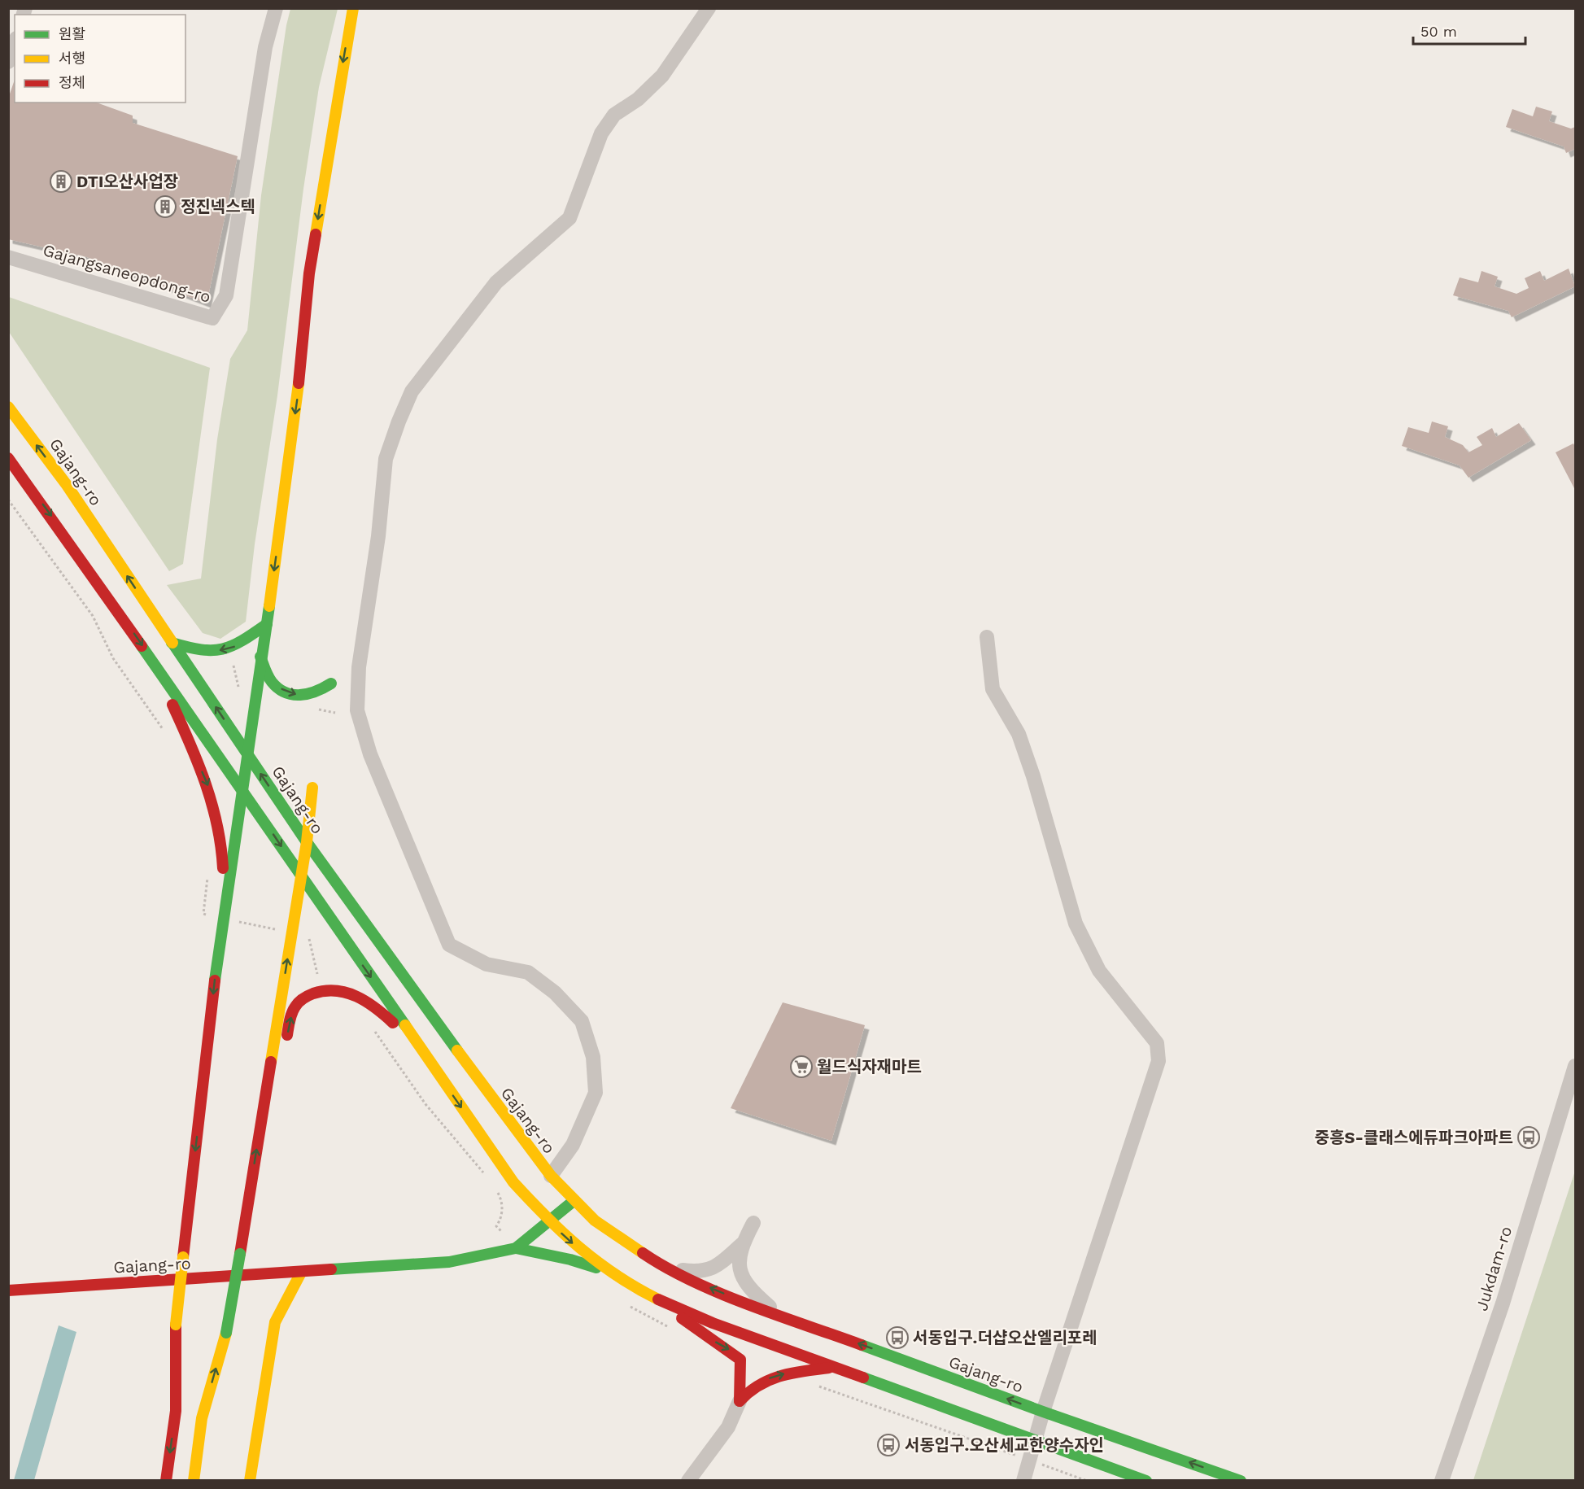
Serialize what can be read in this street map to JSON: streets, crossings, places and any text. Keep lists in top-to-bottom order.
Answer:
{
  "streets": {
    "main road": ["Gajang-ro"],
    "street": ["Gajangsaneopdong-ro", "Jukdam-ro"]
  },
  "places": {
    "building": ["DTI오산사업장", "정진넥스텍"],
    "supermarket": ["월드식자재마트"],
    "bus stop": ["중흥S-클래스에듀파크아파트", "서동입구.더샵오산엘리포레", "서동입구.오산세교한양수자인"]
  },
  "legend": ["원활", "서행", "정체"],
  "scale_bar": "50 m"
}
